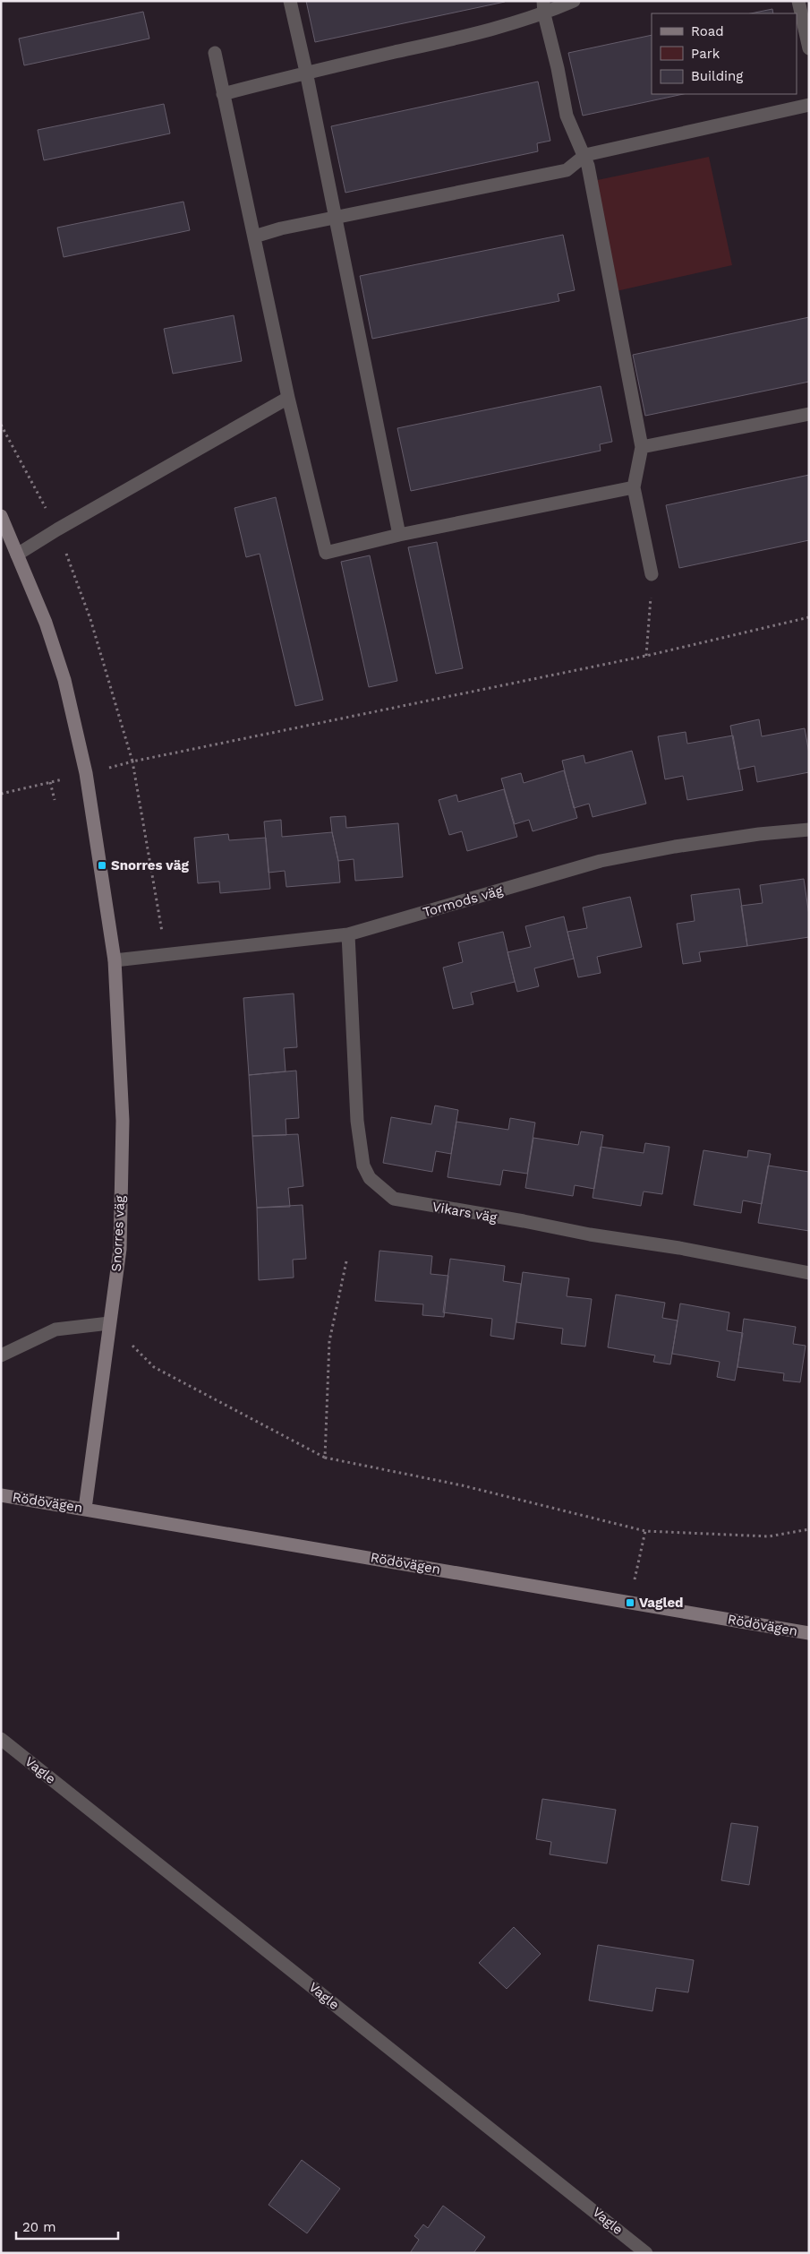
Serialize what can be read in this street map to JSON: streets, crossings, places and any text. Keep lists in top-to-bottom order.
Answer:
{
  "streets": {
    "street": [
      "Tormods väg",
      "Vikars väg",
      "Snorres väg",
      "Rödövägen",
      "Vagle"
    ]
  },
  "crossings": [
    ["Tormods väg", "Vikars väg"],
    ["Tormods väg", "Snorres väg"],
    ["Snorres väg", "Rödövägen"]
  ],
  "places": {
    "transit": ["Snorres väg", "Vagled"]
  },
  "legend": ["Road", "Park", "Building"],
  "scale_bar": "20 m"
}
